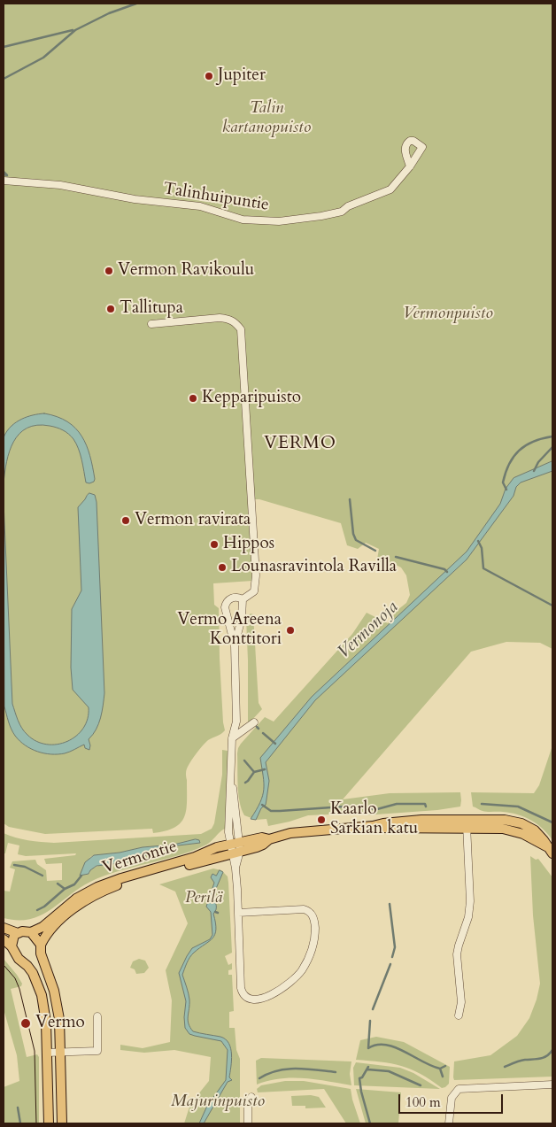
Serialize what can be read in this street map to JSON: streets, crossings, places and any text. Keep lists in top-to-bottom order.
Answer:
{
  "streets": {
    "main road": ["Vermontie"],
    "street": ["Talinhuipuntie"]
  },
  "districts": ["VERMO"],
  "water": ["Vermonoja"],
  "parks": [
    "Talin kartanopuisto",
    "Vermonpuisto",
    "Perilä",
    "Majurinpuisto"
  ],
  "places": [
    "Jupiter",
    "Vermon Ravikoulu",
    "Tallitupa",
    "Kepparipuisto",
    "Vermon ravirata",
    "Hippos",
    "Lounasravintola Ravilla",
    "Vermo Areena Konttitori",
    "Kaarlo Sarkian katu",
    "Vermo"
  ],
  "scale_bar": "100 m"
}
